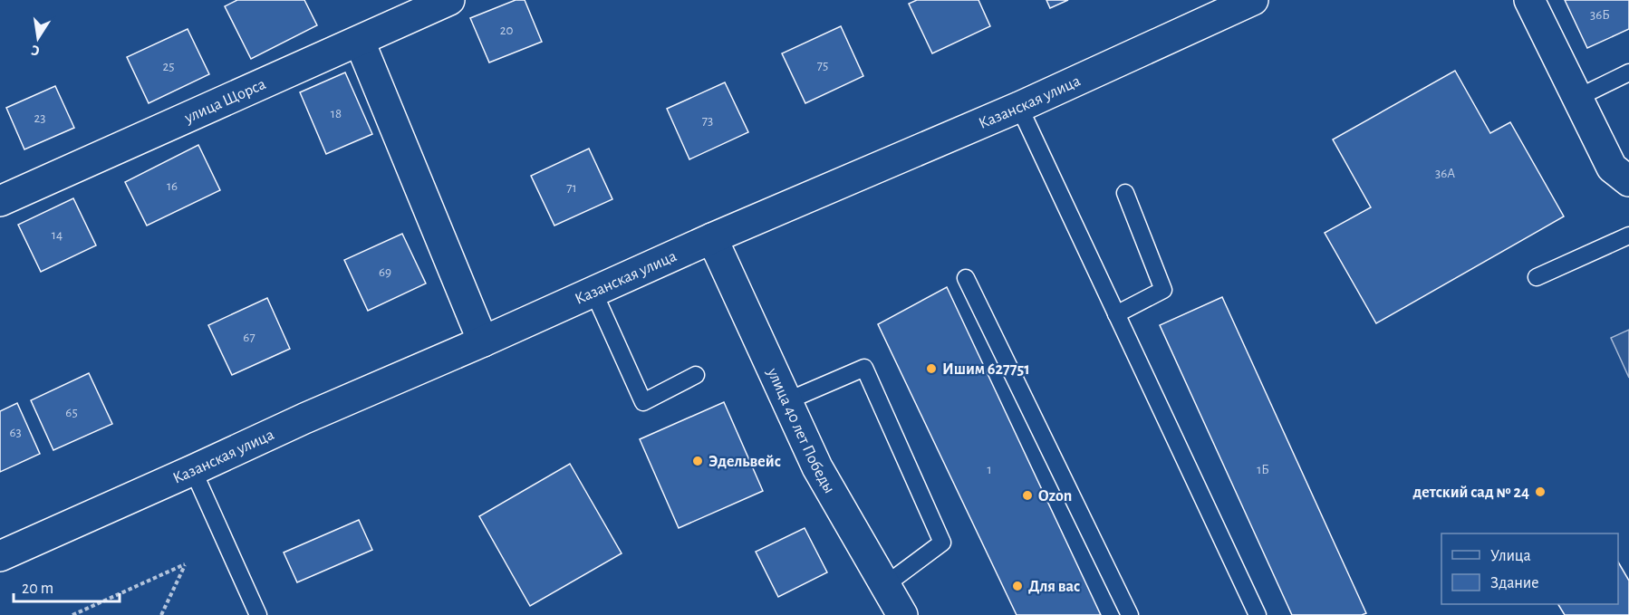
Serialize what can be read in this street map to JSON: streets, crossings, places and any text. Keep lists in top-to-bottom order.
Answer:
{
  "streets": {
    "street": ["улица Щорса", "Казанская улица", "улица 40 лет Победы"]
  },
  "crossings": [
    ["Казанская улица", "улица 40 лет Победы"]
  ],
  "places": [
    "Ишим 627751",
    "Эдельвейс",
    "детский сад № 24",
    "Ozon",
    "Для вас"
  ],
  "house_numbers": [
    "36Б",
    "20",
    "75",
    "25",
    "18",
    "23",
    "73",
    "36А",
    "16",
    "71",
    "14",
    "69",
    "67",
    "65",
    "63",
    "1",
    "1Б"
  ],
  "legend": ["Улица", "Здание"],
  "scale_bar": "20 m",
  "north": "bottom"
}
